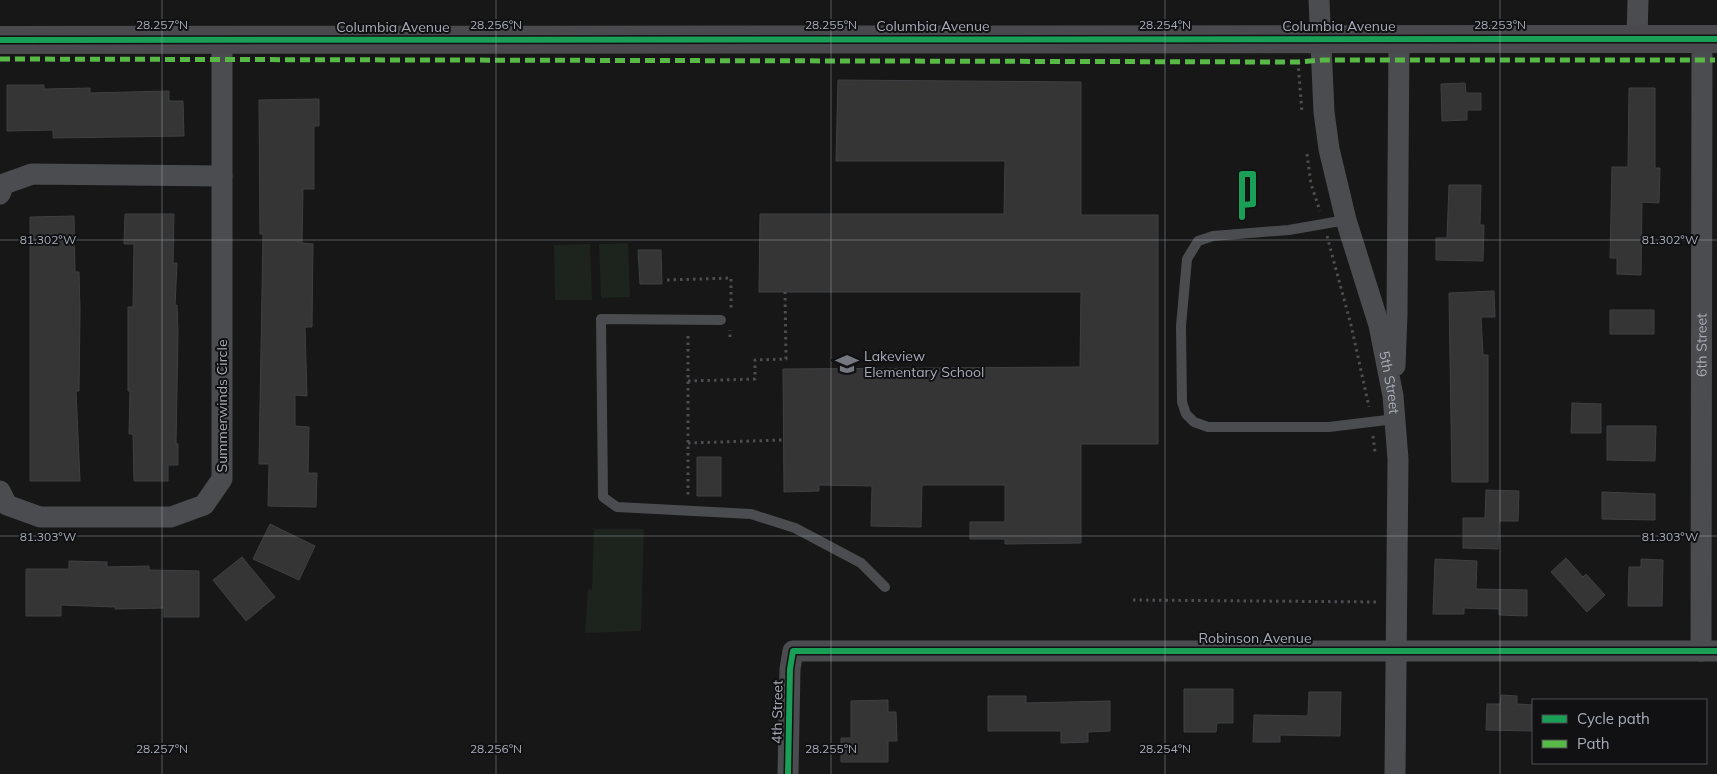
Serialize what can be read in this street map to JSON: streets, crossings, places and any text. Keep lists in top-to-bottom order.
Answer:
{
  "streets": {
    "street": [
      "Columbia Avenue",
      "6th Street",
      "5th Street",
      "Summerwinds Circle",
      "Robinson Avenue",
      "4th Street"
    ]
  },
  "crossings": [
    ["Columbia Avenue", "6th Street"],
    ["Columbia Avenue", "5th Street"],
    ["Columbia Avenue", "Summerwinds Circle"],
    ["6th Street", "Robinson Avenue"],
    ["5th Street", "Robinson Avenue"],
    ["Robinson Avenue", "4th Street"]
  ],
  "places": {
    "school or university": ["Lakeview Elementary School"]
  },
  "legend": ["Cycle path", "Path"],
  "coordinates": [
    "28.257°N",
    "28.256°N",
    "28.255°N",
    "28.254°N",
    "28.253°N",
    "81.302°W",
    "81.303°W"
  ]
}
